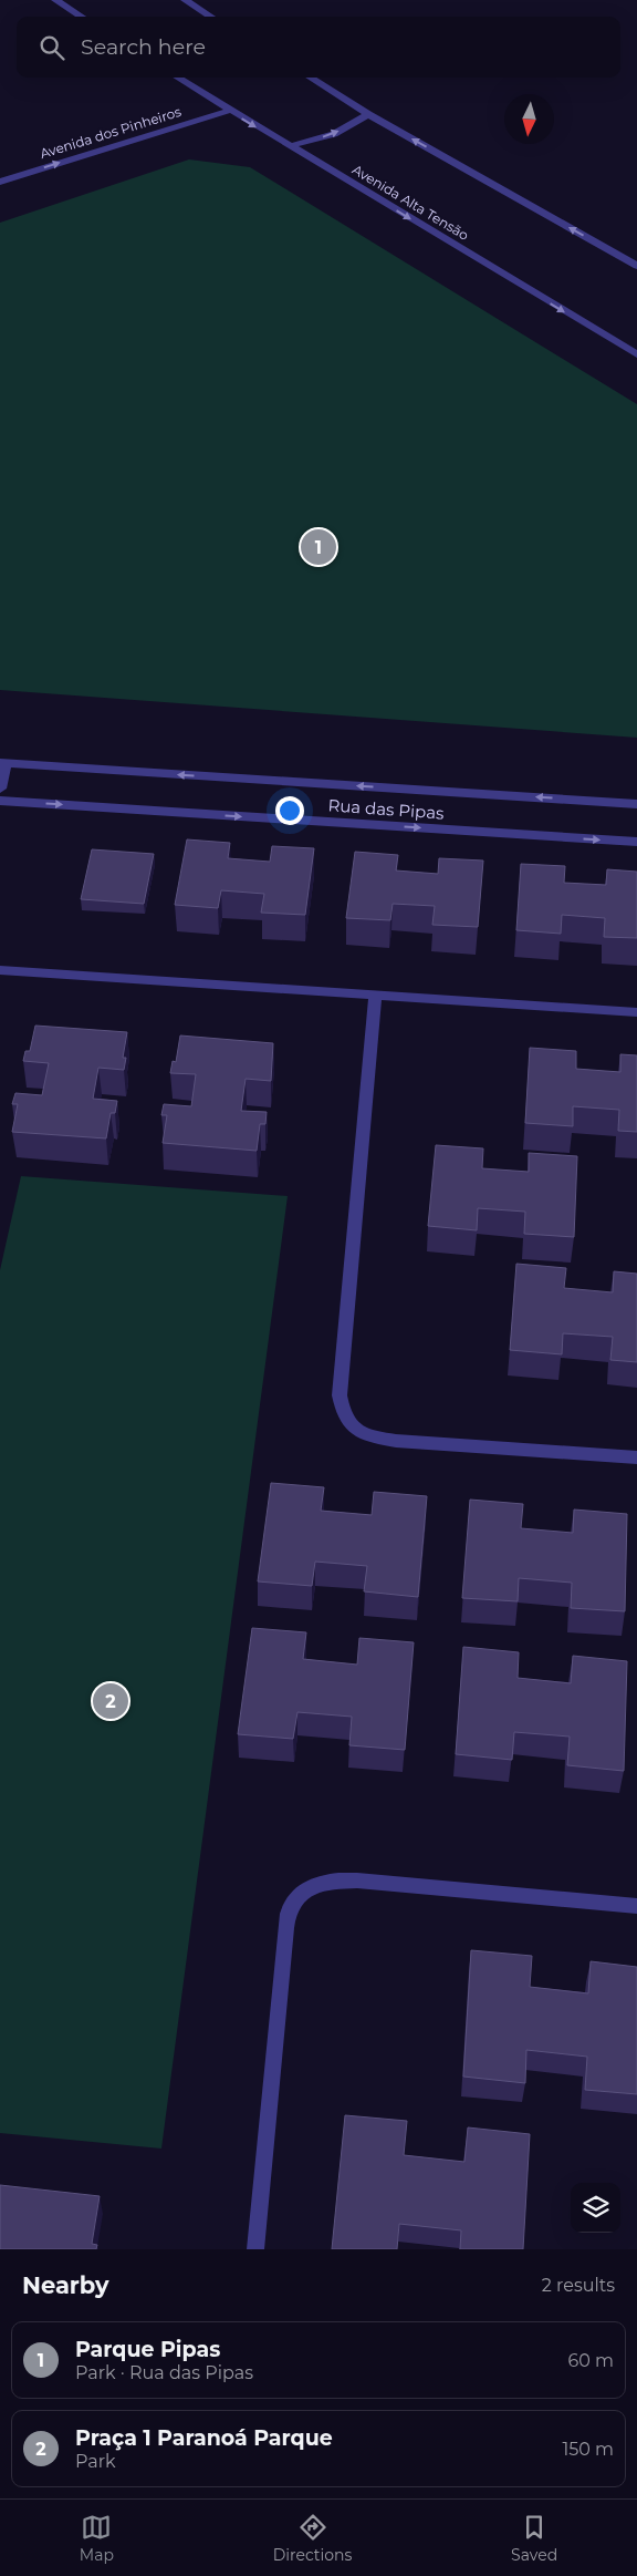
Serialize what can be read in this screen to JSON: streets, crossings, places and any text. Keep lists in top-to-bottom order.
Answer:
{
  "streets": {
    "street": ["Avenida dos Pinheiros", "Avenida Alta Tensão", "Rua das Pipas"]
  },
  "crossings": [
    ["Avenida dos Pinheiros", "Avenida Alta Tensão"]
  ],
  "one_way": ["Avenida dos Pinheiros"],
  "north": "bottom",
  "page": {
    "search": "Search here",
    "pins": ["1", "2"],
    "heading": ["Nearby", "2 results"],
    "list": [
      {
        "mark": "1",
        "name": "Parque Pipas",
        "note": "Park · Rua das Pipas",
        "value": "60 m"
      },
      {
        "mark": "2",
        "name": "Praça 1 Paranoá Parque",
        "note": "Park",
        "value": "150 m"
      }
    ],
    "nav": ["Map", "Directions", "Saved"]
  }
}
